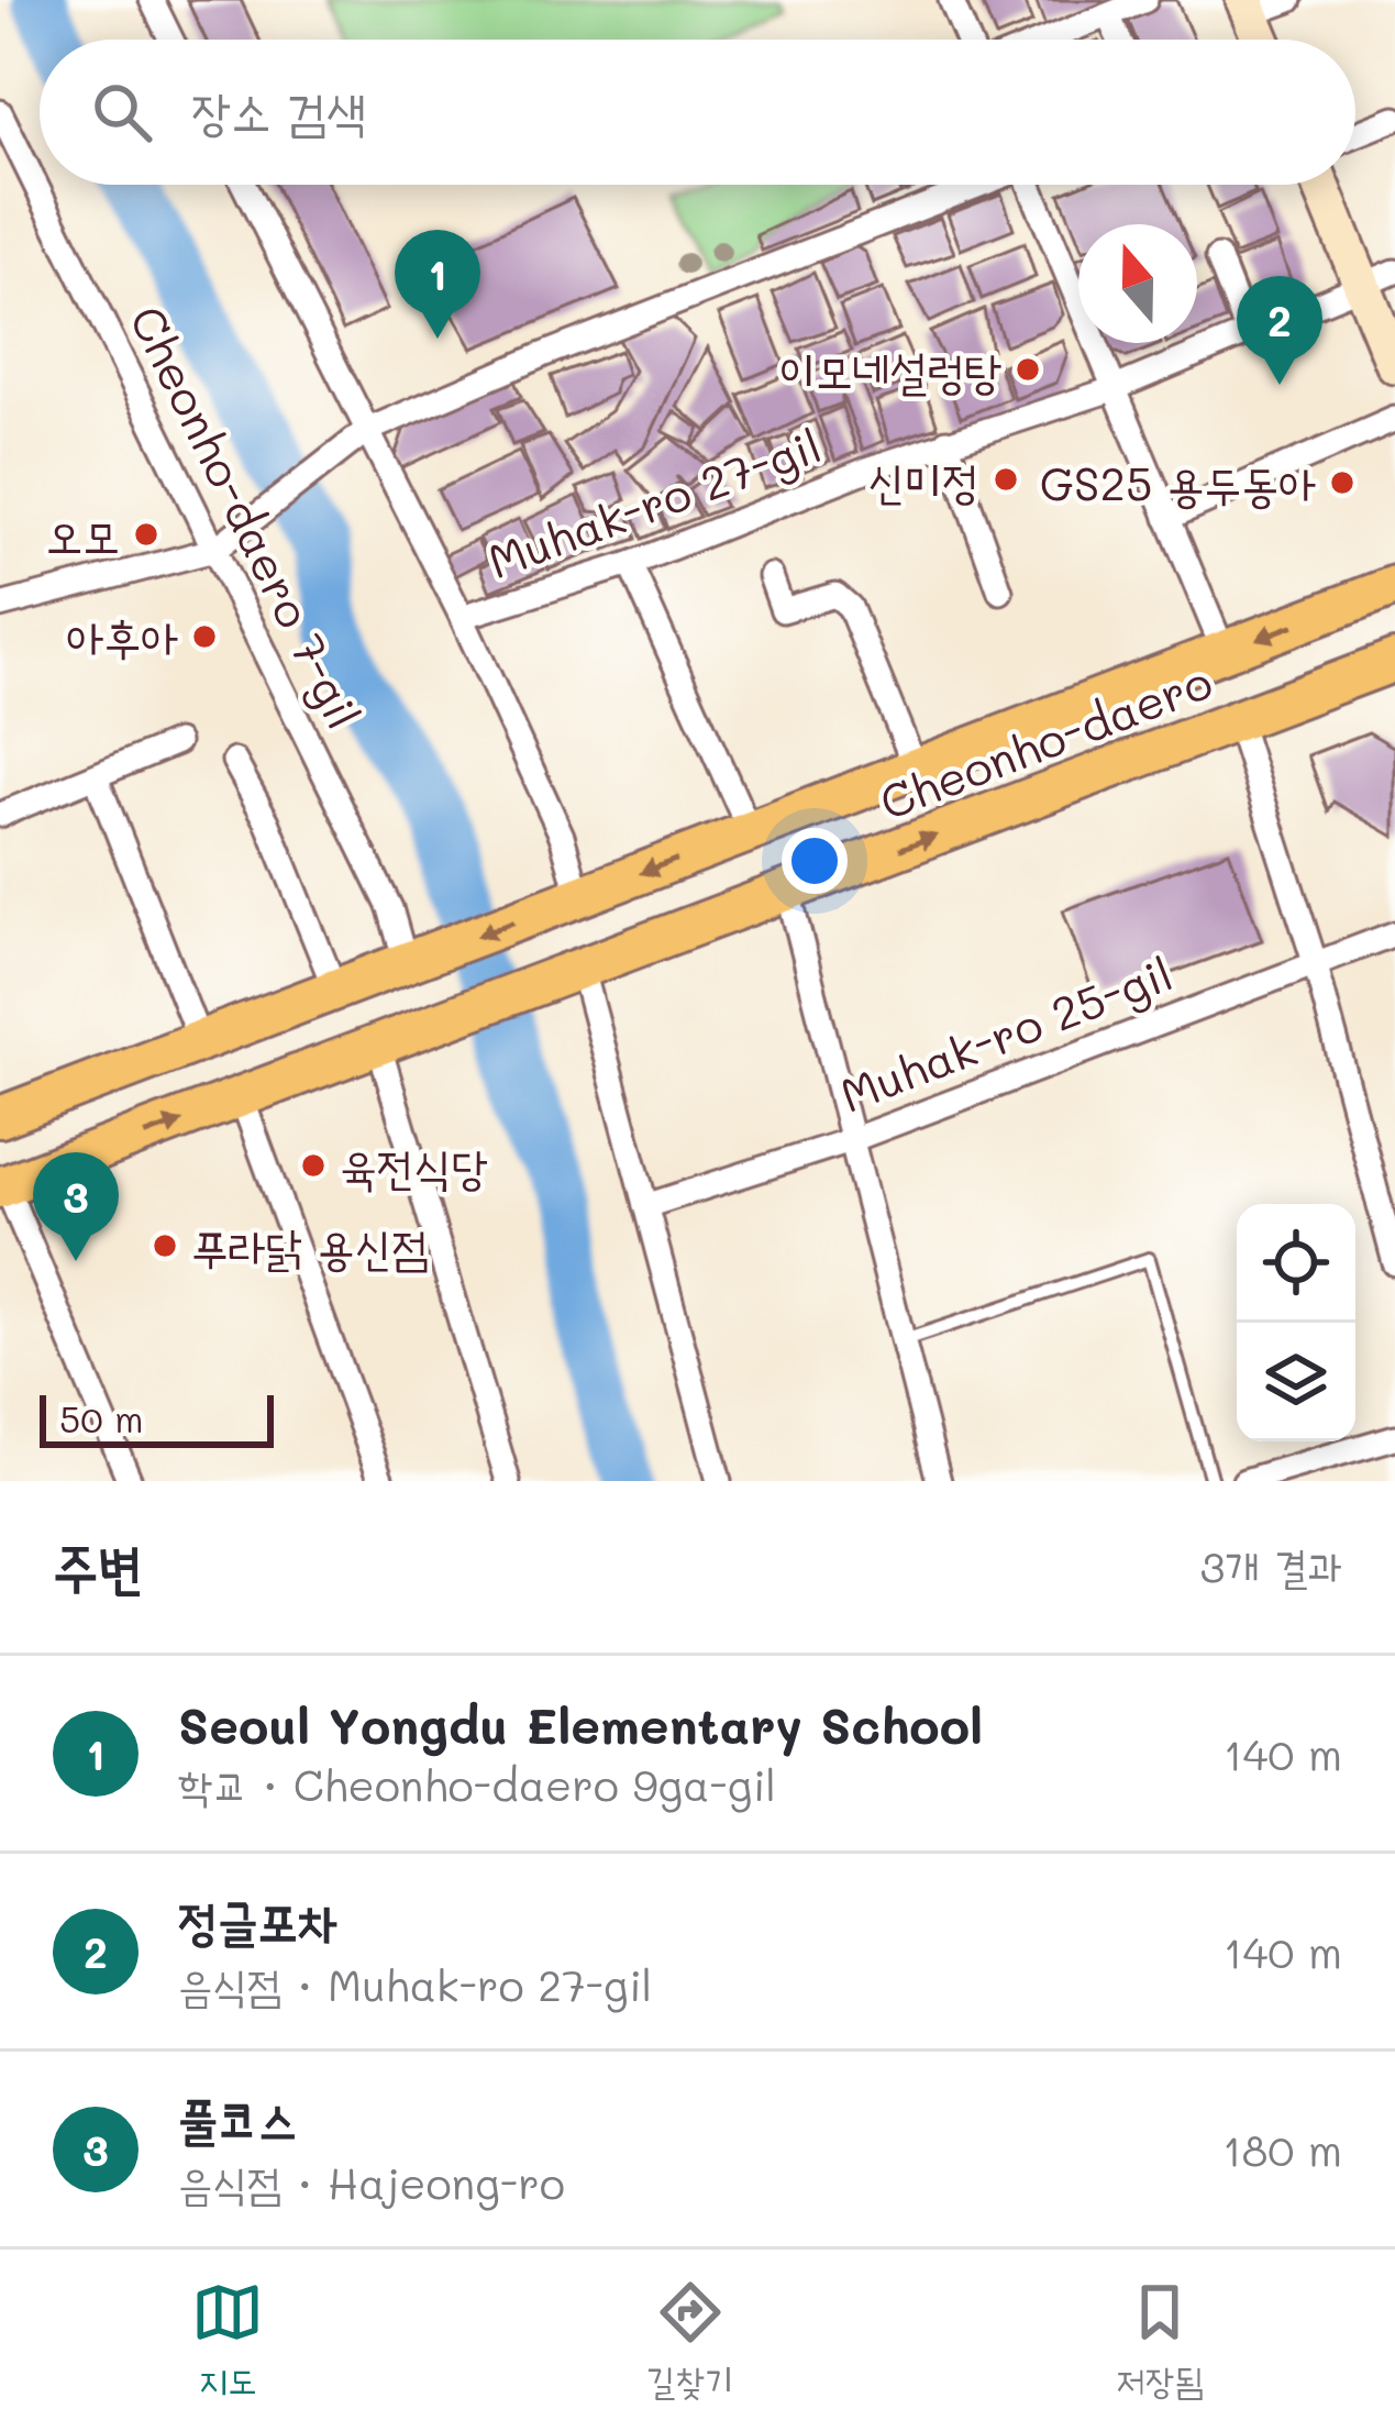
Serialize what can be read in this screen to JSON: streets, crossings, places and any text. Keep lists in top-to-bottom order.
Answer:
{
  "streets": {
    "main road": ["Cheonho-daero"],
    "street": ["Muhak-ro 27-gil", "Cheonho-daero 7-gil", "Muhak-ro 25-gil"]
  },
  "crossings": [
    ["Cheonho-daero 7-gil", "Cheonho-daero"]
  ],
  "places": [
    "이모네설렁탕",
    "신미정",
    "GS25 용두동아",
    "오모",
    "아후아",
    "육전식당",
    "푸라닭 용신점"
  ],
  "scale_bar": "50 m",
  "north": "top",
  "page": {
    "search": "장소 검색",
    "pins": ["1", "2", "3"],
    "scale": "50 m",
    "heading": ["주변", "3개 결과"],
    "list": [
      {
        "mark": "1",
        "name": "Seoul Yongdu Elementary School",
        "note": "학교 · Cheonho-daero 9ga-gil",
        "value": "140 m"
      },
      {
        "mark": "2",
        "name": "정글포차",
        "note": "음식점 · Muhak-ro 27-gil",
        "value": "140 m"
      },
      {
        "mark": "3",
        "name": "풀코스",
        "note": "음식점 · Hajeong-ro",
        "value": "180 m"
      }
    ],
    "nav": ["지도", "길찾기", "저장됨"]
  }
}
